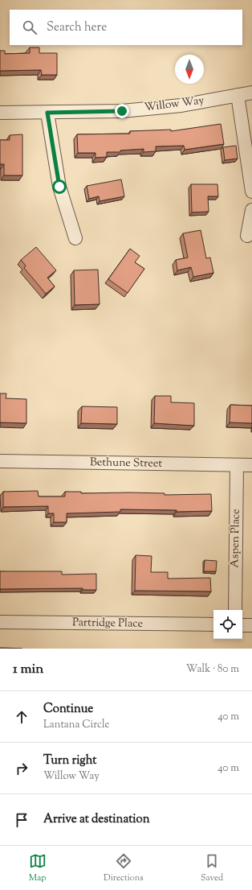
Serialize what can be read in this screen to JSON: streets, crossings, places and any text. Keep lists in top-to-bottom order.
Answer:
{
  "streets": {
    "street": [
      "Willow Way",
      "Bethune Street",
      "Aspen Place",
      "Partridge Place"
    ]
  },
  "crossings": [
    ["Bethune Street", "Aspen Place"]
  ],
  "north": "bottom",
  "page": {
    "search": "Search here",
    "heading": ["1 min", "Walk · 80 m"],
    "list": [
      ["Continue", "Lantana Circle", "40 m"],
      ["Turn right", "Willow Way", "40 m"],
      "Arrive at destination"
    ],
    "nav": ["Map", "Directions", "Saved"]
  }
}
